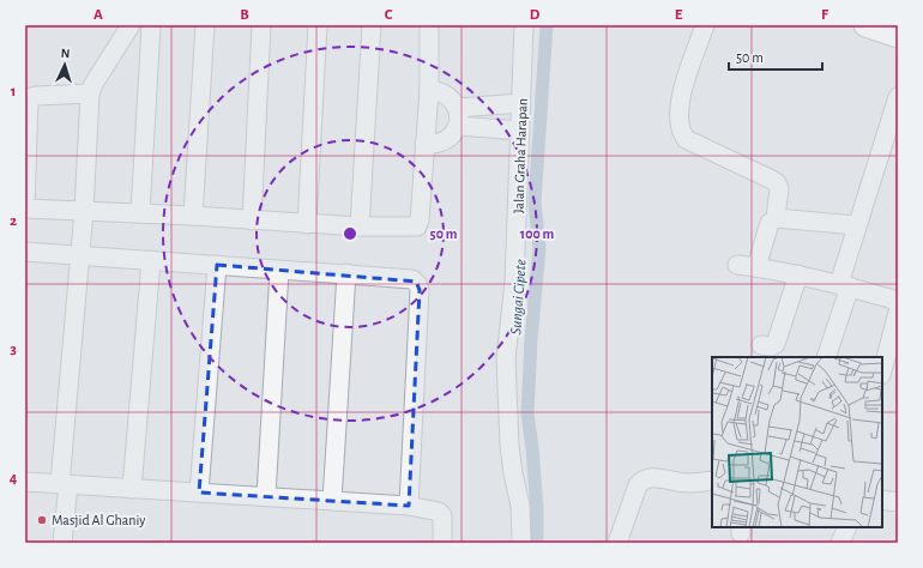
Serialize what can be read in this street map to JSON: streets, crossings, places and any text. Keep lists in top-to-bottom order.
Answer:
{
  "streets": {
    "street": ["Jalan Graha Harapan"]
  },
  "water": ["Sungai Cipete"],
  "places": ["Masjid Al Ghaniy"],
  "scale_bar": "50 m",
  "north": "top",
  "grid": {
    "columns": [
      "A",
      "B",
      "C",
      "D",
      "E",
      "F"
    ],
    "rows": [
      "1",
      "2",
      "3",
      "4"
    ]
  },
  "rings": ["50 m", "100 m"]
}
